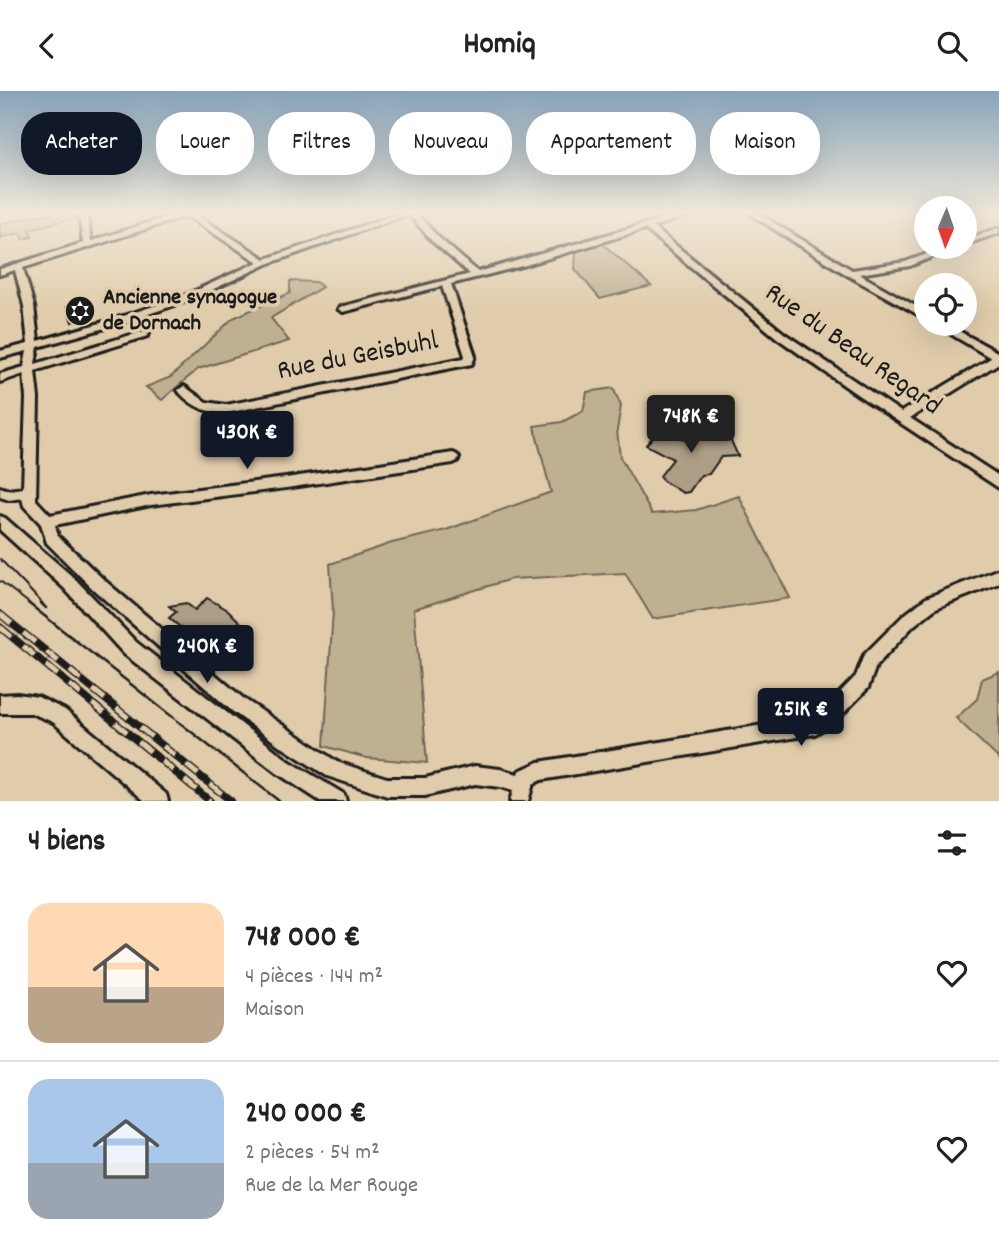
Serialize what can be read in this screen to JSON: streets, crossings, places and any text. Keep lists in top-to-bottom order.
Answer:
{
  "streets": {
    "street": ["Rue du Beau Regard", "Rue du Geisbuhl"]
  },
  "places": {
    "synagogue": ["Ancienne synagogue de Dornach"]
  },
  "north": "bottom",
  "page": {
    "header": "Homiq",
    "chip": [
      "Acheter",
      "Louer",
      "Filtres",
      "Nouveau",
      "Appartement",
      "Maison"
    ],
    "price": [
      "748K €",
      "430K €",
      "240K €",
      "251K €"
    ],
    "heading": "4 biens",
    "list": [
      {
        "name": "748 000 €",
        "note": "4 pièces · 144 m² · Maison"
      },
      {
        "name": "240 000 €",
        "note": "2 pièces · 54 m² · Rue de la Mer Rouge"
      }
    ]
  }
}
